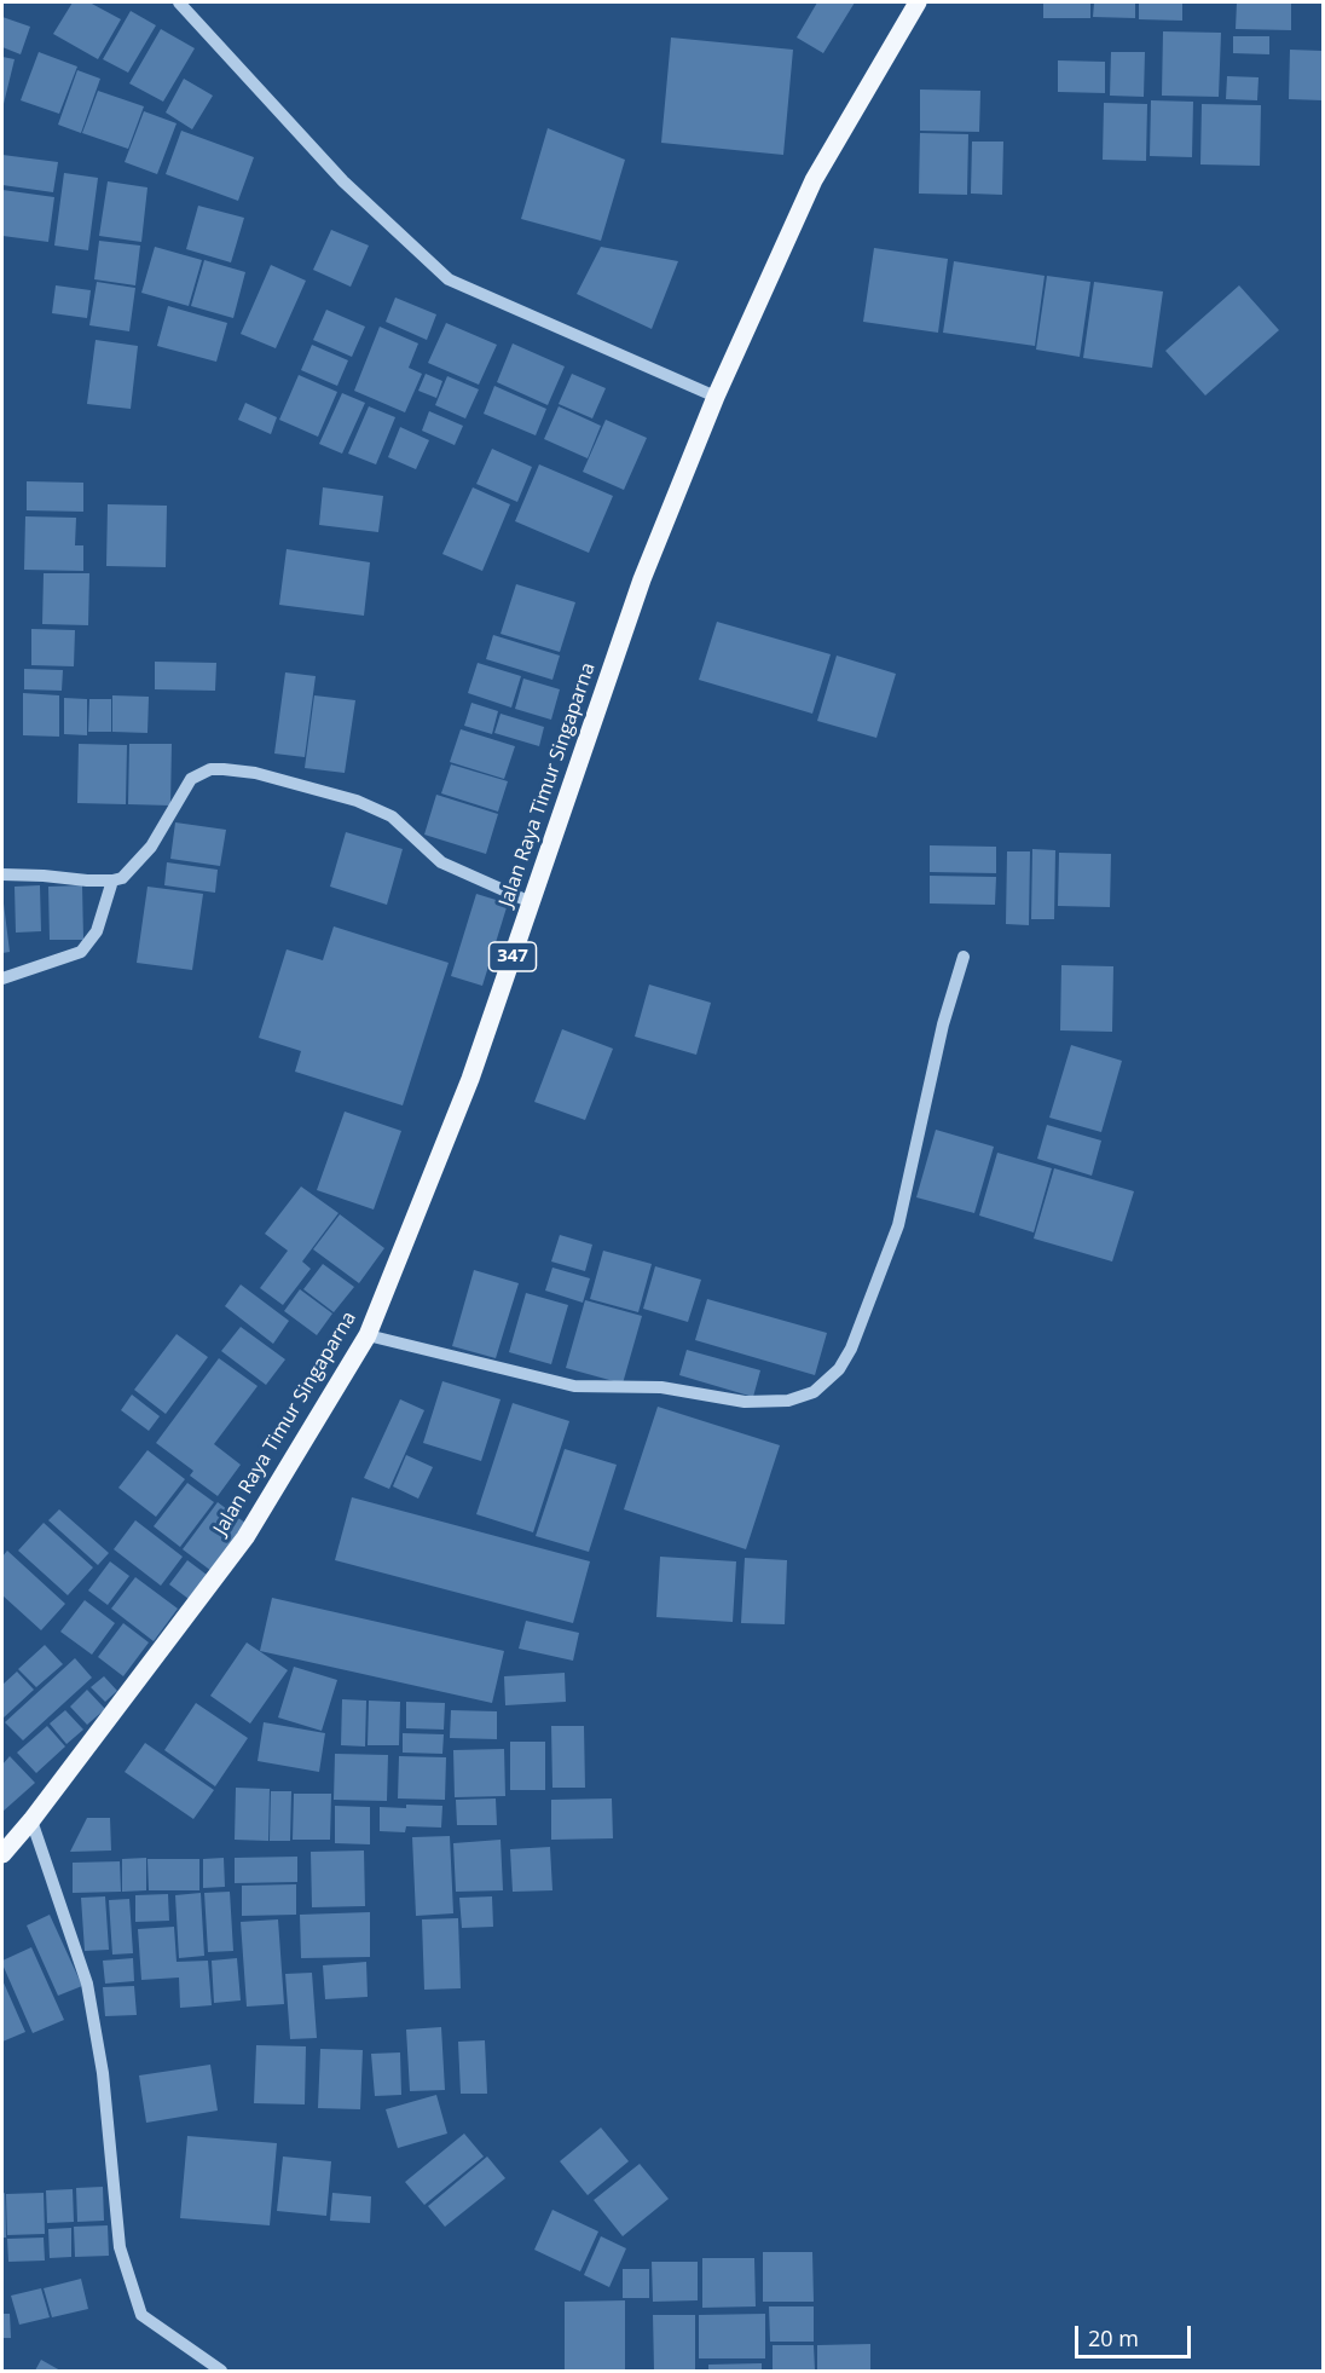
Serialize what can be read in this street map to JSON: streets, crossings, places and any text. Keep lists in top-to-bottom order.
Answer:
{
  "streets": {
    "main road": ["Jalan Raya Timur Singaparna", "347"]
  },
  "scale_bar": "20 m"
}
